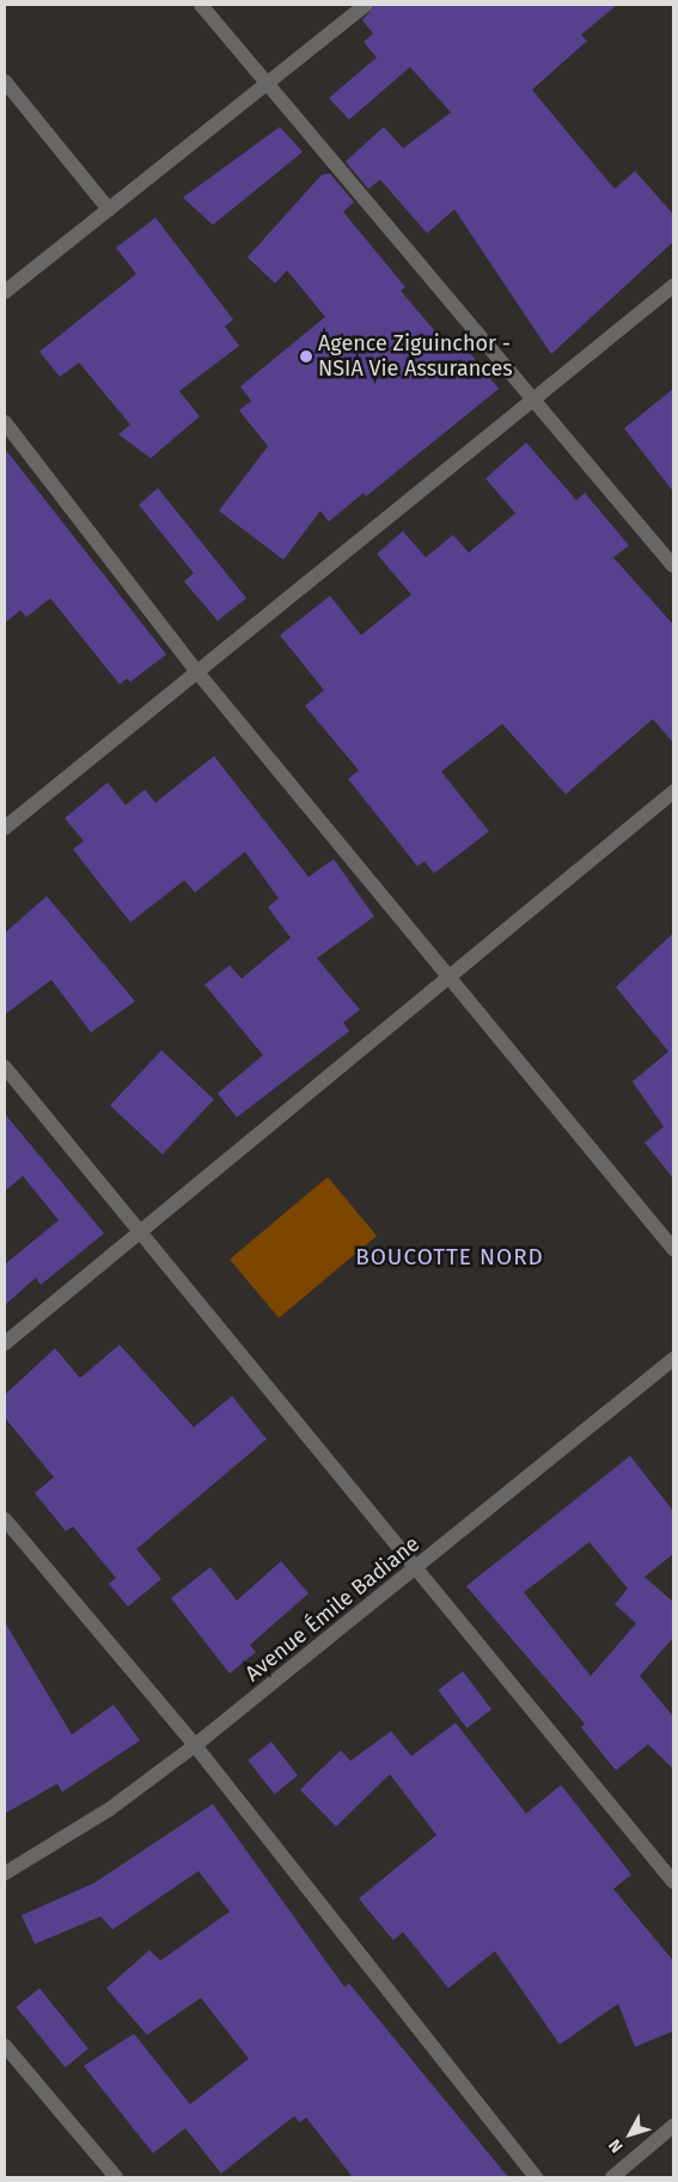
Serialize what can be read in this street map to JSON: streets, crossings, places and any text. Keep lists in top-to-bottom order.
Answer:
{
  "streets": {
    "street": ["Avenue Émile Badiane"]
  },
  "districts": ["BOUCOTTE NORD"],
  "places": ["Agence Ziguinchor - NSIA Vie Assurances"],
  "north": "bottom left"
}
